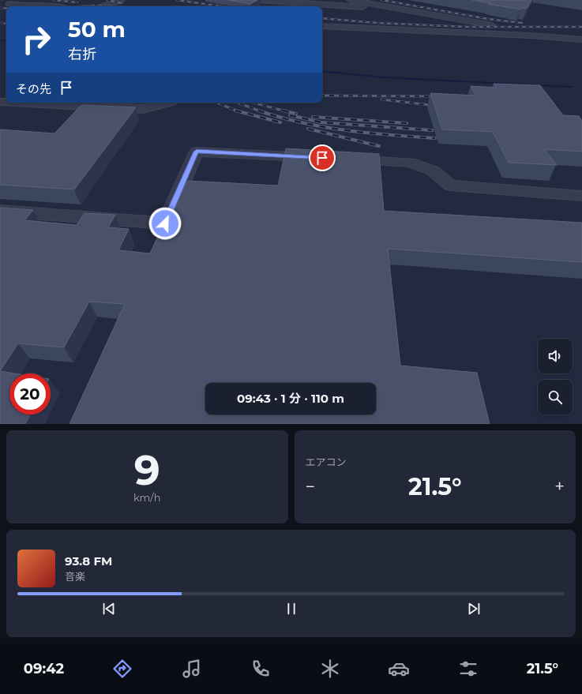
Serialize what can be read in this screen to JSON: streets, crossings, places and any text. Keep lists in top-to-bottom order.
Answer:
{
  "page": {
    "turn": ["50 m", "右折"],
    "then": "その先",
    "limit": "20",
    "trip": "09:43 · 1 分 · 110 m",
    "tile": [
      ["9", "km/h"],
      "エアコン"
    ],
    "heat": ["−", "21.5°", "+"],
    "song": ["93.8 FM", "音楽"],
    "tabs": ["09:42", "21.5°"]
  }
}
